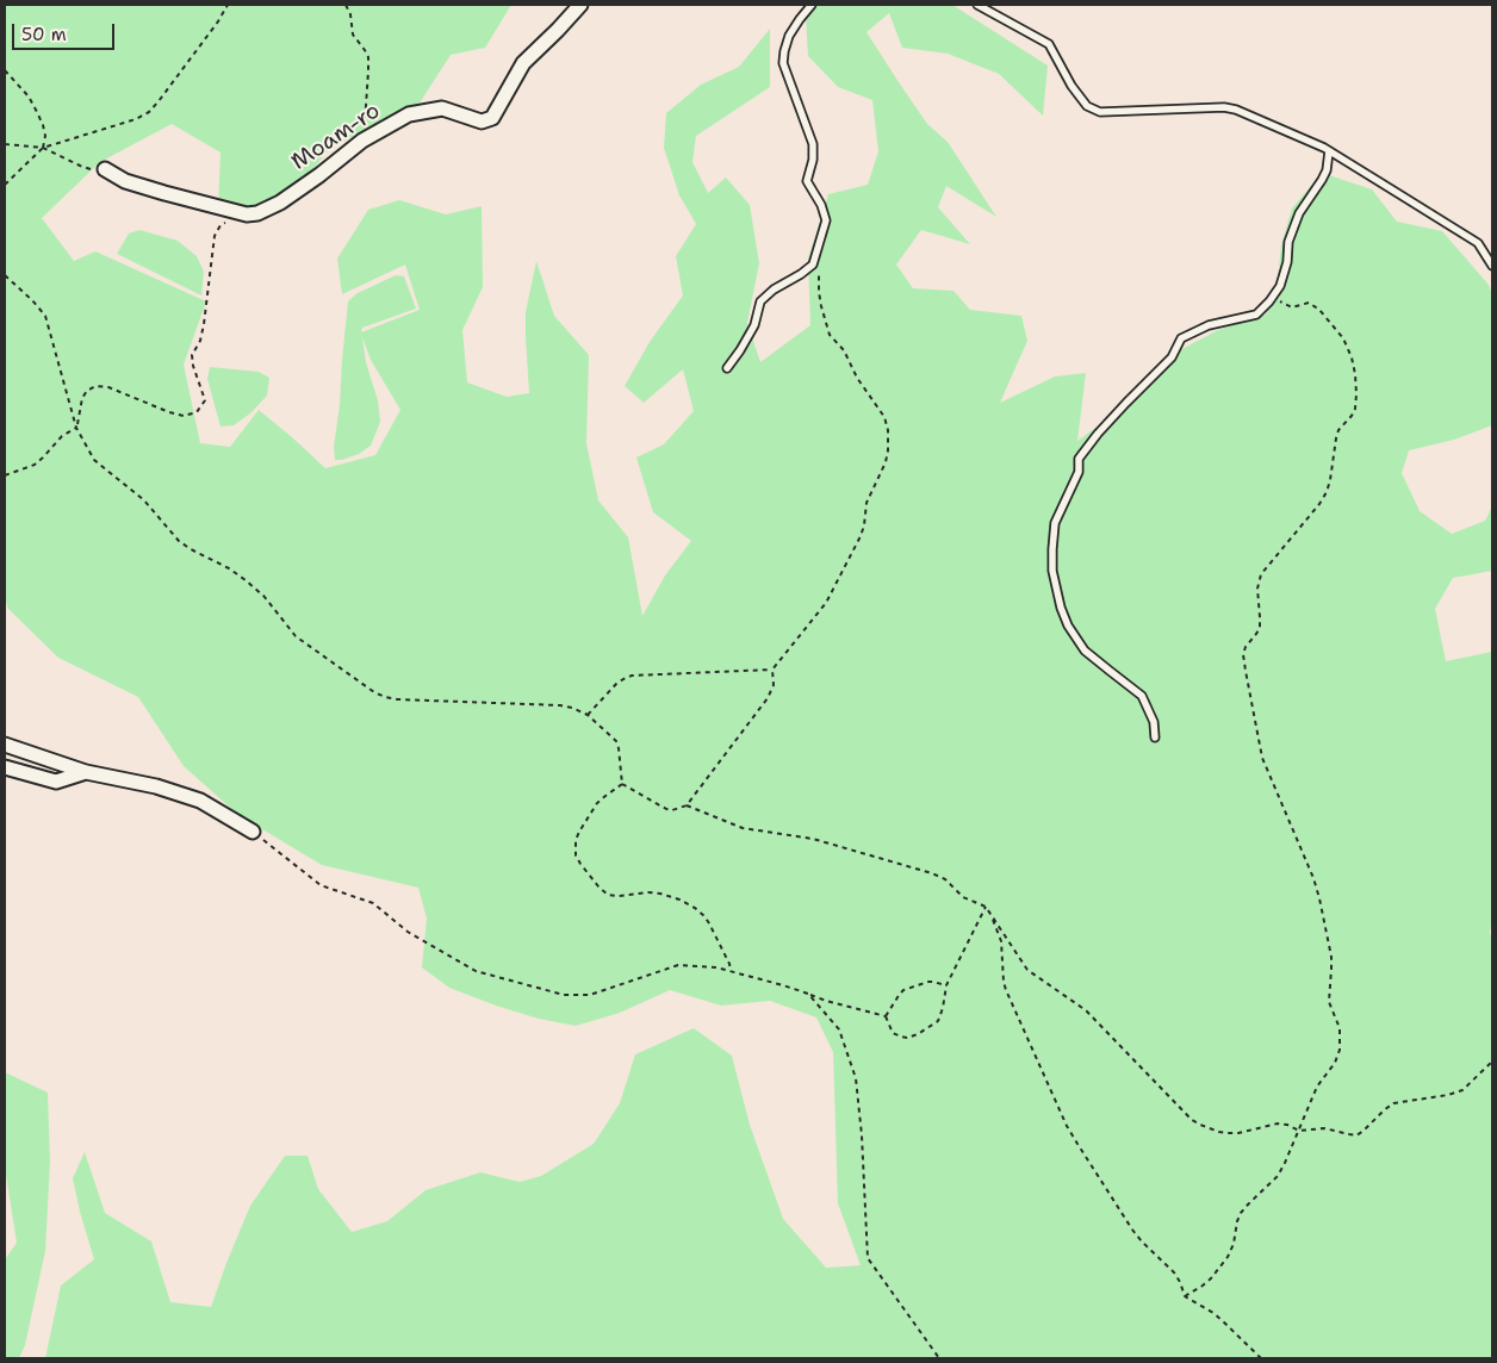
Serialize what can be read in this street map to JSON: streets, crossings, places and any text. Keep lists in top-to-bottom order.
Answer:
{
  "streets": {
    "street": ["Moam-ro"]
  },
  "scale_bar": "50 m"
}
